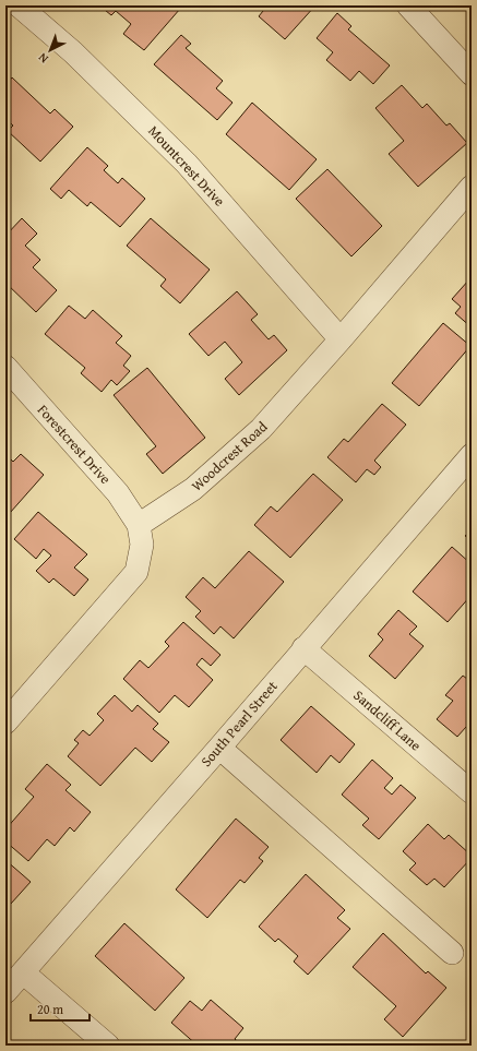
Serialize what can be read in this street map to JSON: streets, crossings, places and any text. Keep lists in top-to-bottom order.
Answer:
{
  "streets": {
    "street": [
      "Mountcrest Drive",
      "Forestcrest Drive",
      "Woodcrest Road",
      "Sandcliff Lane",
      "South Pearl Street"
    ]
  },
  "crossings": [
    ["Mountcrest Drive", "Woodcrest Road"],
    ["Forestcrest Drive", "Woodcrest Road"],
    ["Sandcliff Lane", "South Pearl Street"]
  ],
  "scale_bar": "20 m",
  "north": "bottom left"
}
